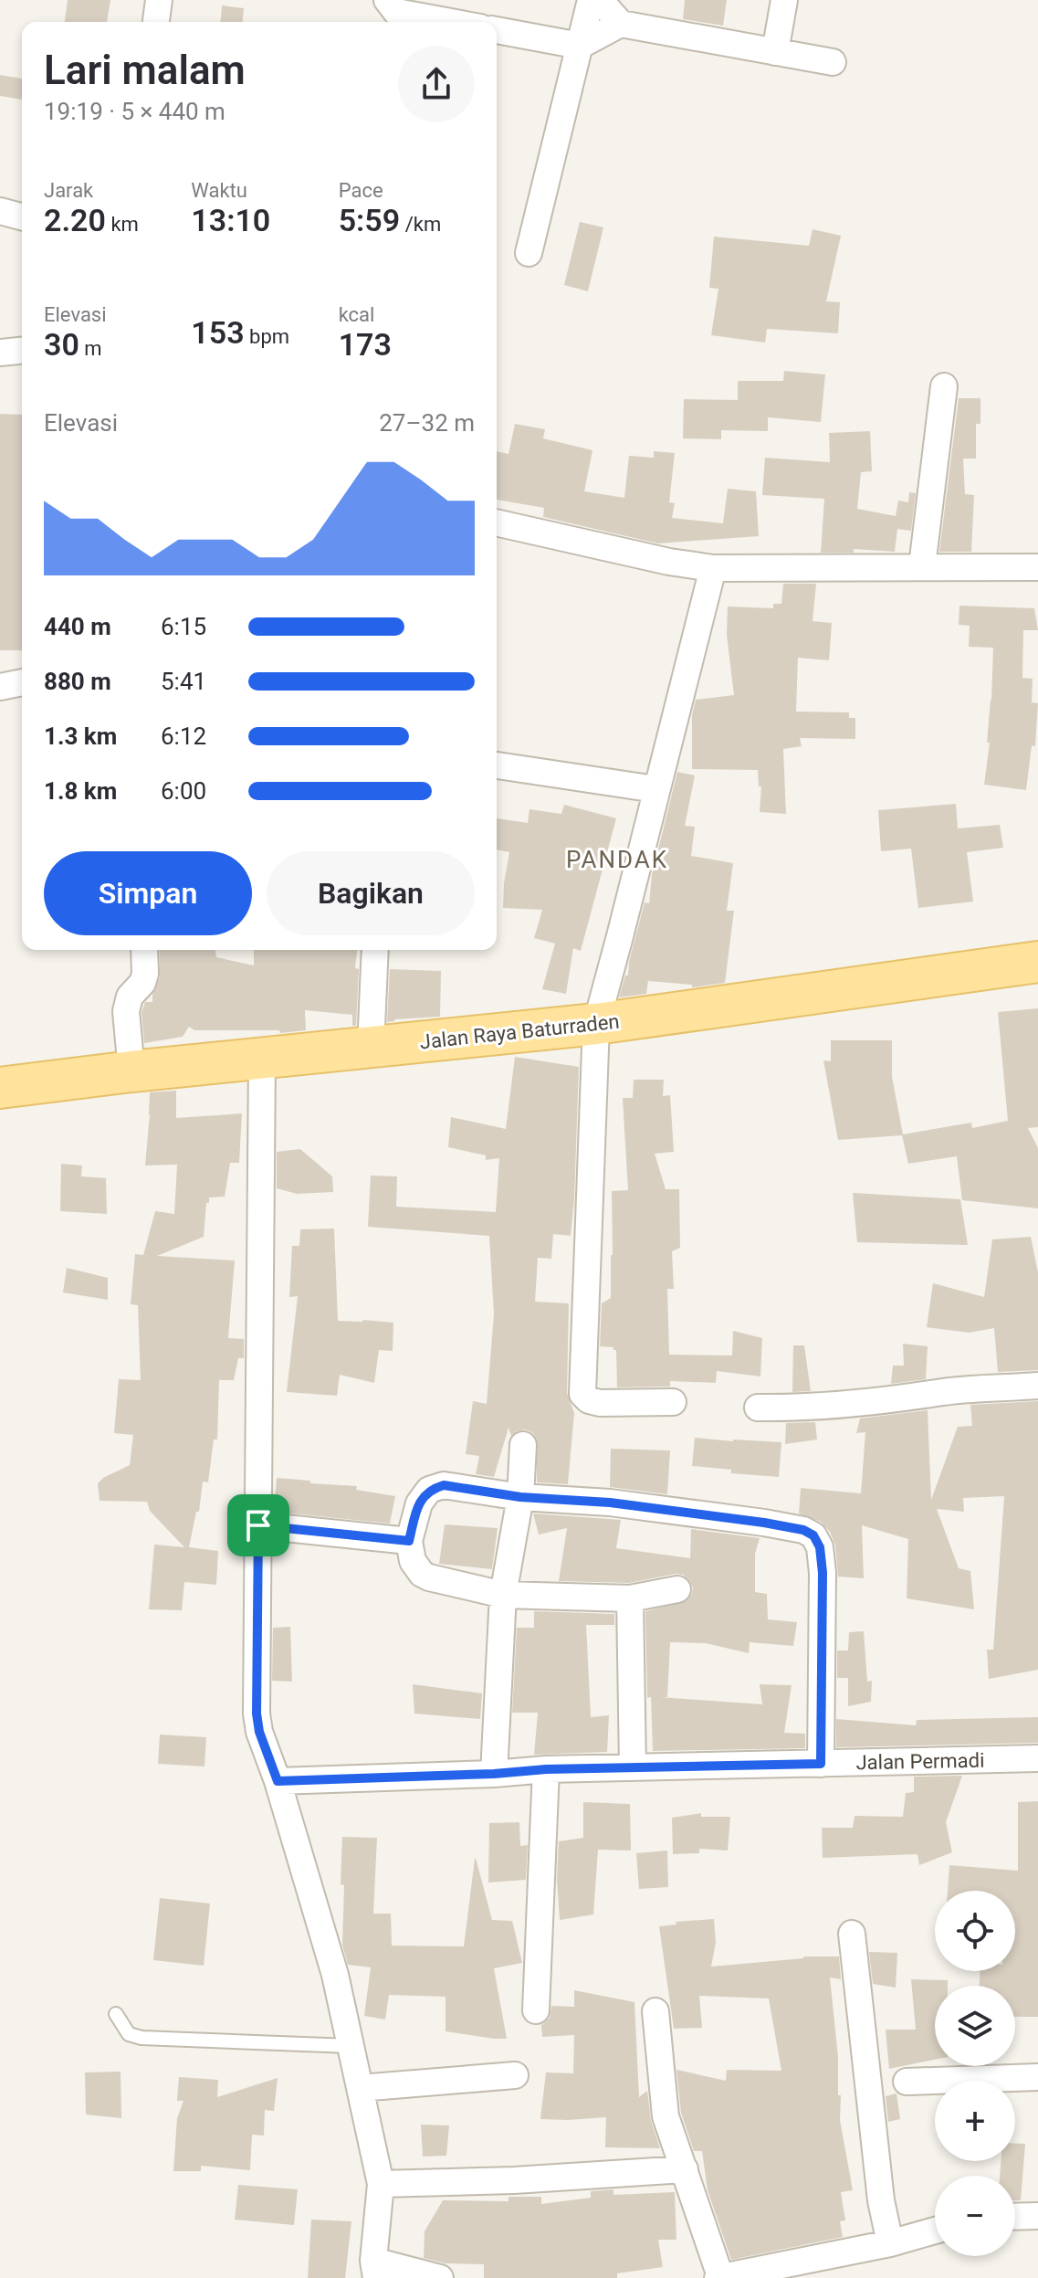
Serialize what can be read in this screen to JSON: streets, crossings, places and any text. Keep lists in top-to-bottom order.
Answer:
{
  "streets": {
    "main road": ["Jalan Raya Baturraden"],
    "street": ["Jalan Permadi"]
  },
  "districts": ["PANDAK"],
  "page": {
    "heading": ["Lari malam", "19:19 · 5 × 440 m"],
    "stats": [
      ["Jarak", "2.20 km"],
      ["Waktu", "13:10"],
      ["Pace", "5:59 /km"],
      ["Elevasi", "30 m"],
      ["153 bpm"],
      ["kcal", "173"]
    ],
    "chart": ["Elevasi", "27–32 m"],
    "list": [
      {
        "name": "440 m",
        "note": "6:15"
      },
      {
        "name": "880 m",
        "note": "5:41"
      },
      {
        "name": "1.3 km",
        "note": "6:12"
      },
      {
        "name": "1.8 km",
        "note": "6:00"
      }
    ],
    "buttons": ["Simpan", "Bagikan"],
    "map_buttons": ["+", "−"]
  }
}
